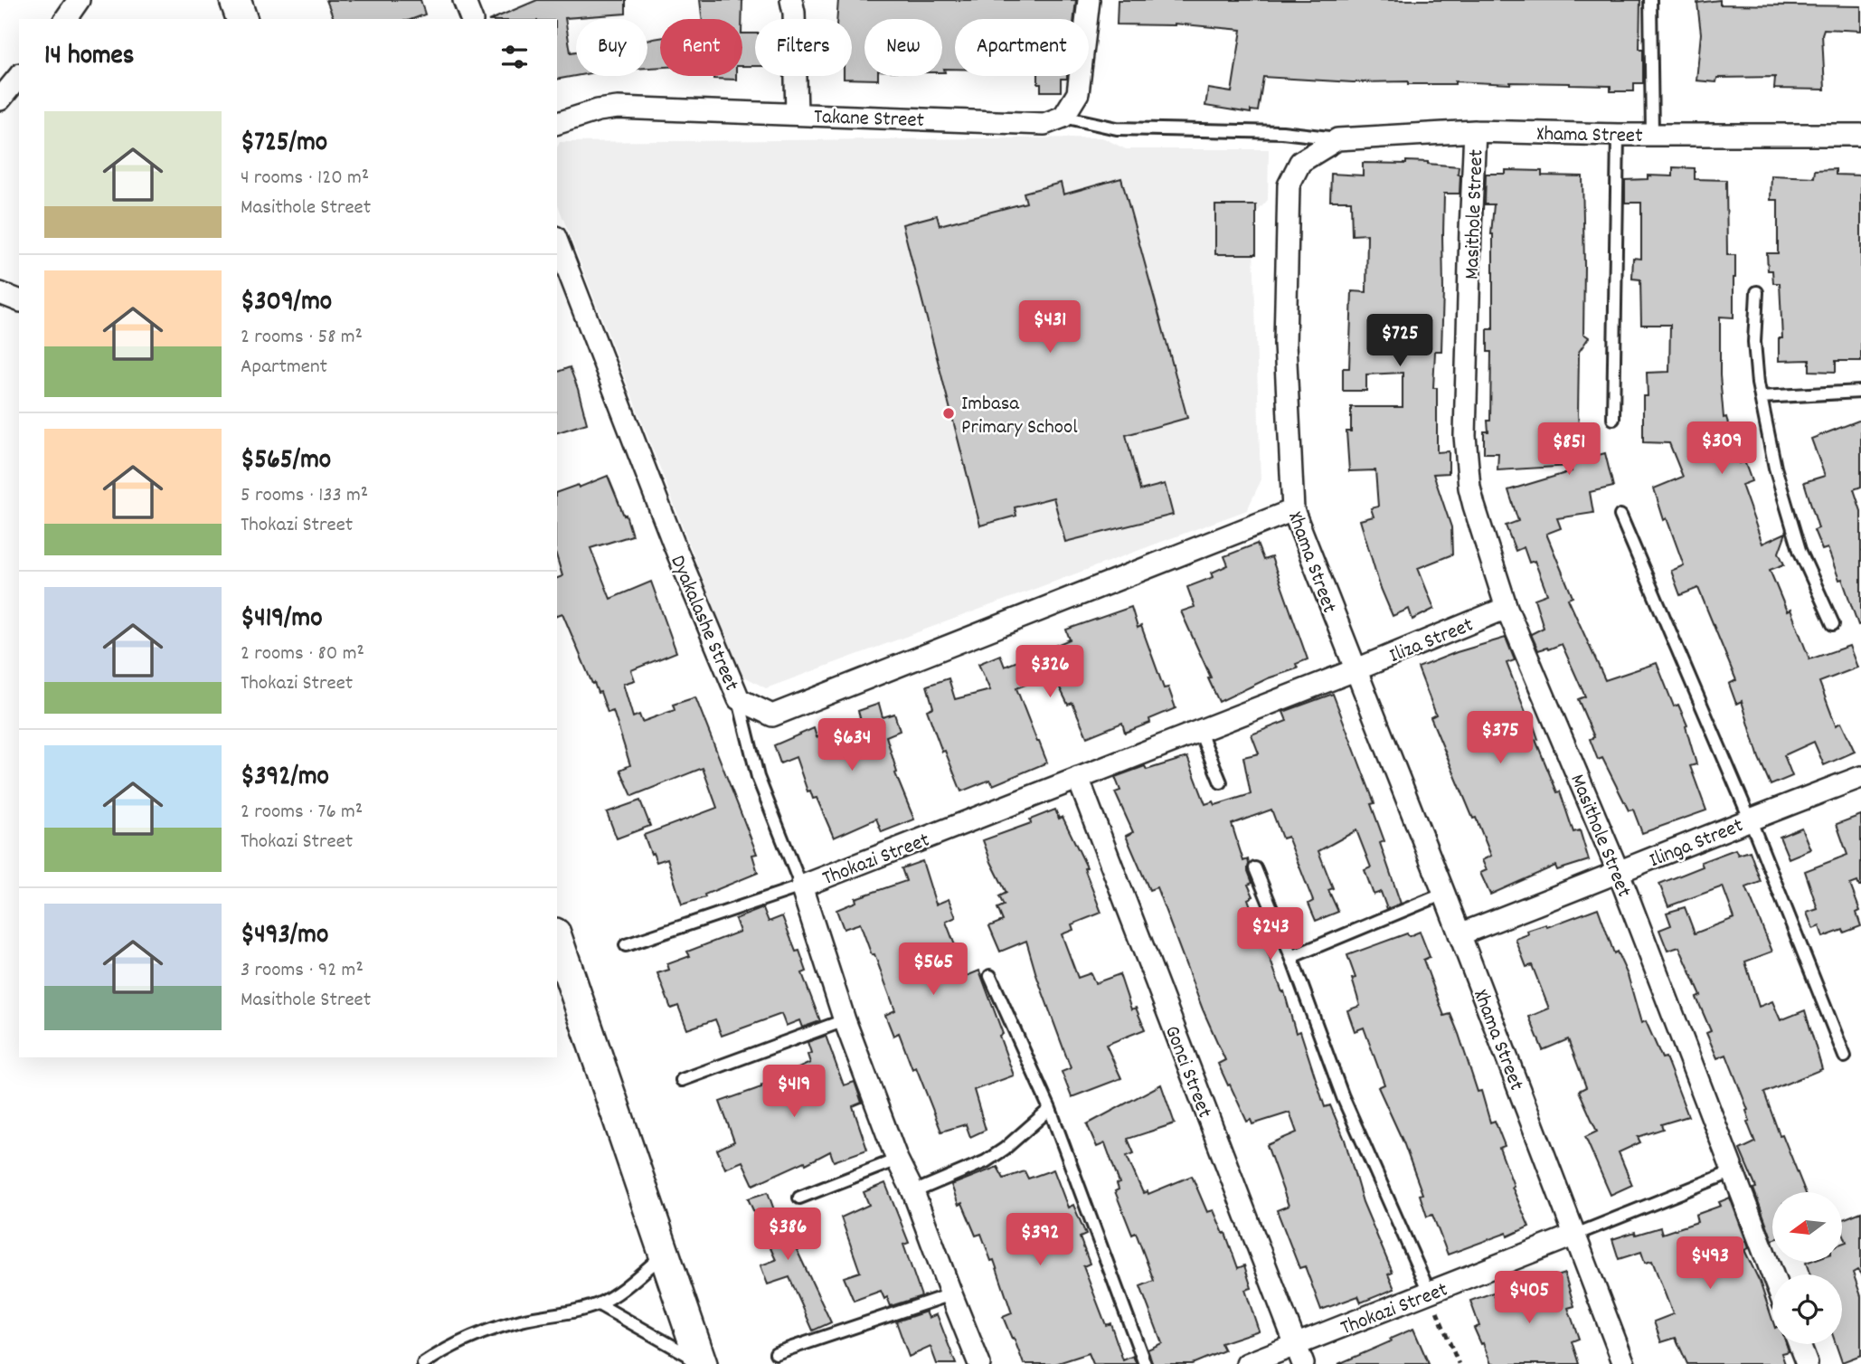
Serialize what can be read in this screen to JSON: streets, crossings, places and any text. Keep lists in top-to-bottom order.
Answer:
{
  "streets": {
    "street": [
      "Takane Street",
      "Xhama Street",
      "Masithole Street",
      "Dyakalashe Street",
      "Iliza Street",
      "Ilinga Street",
      "Thokazi Street",
      "Gonci Street"
    ]
  },
  "crossings": [
    ["Xhama Street", "Masithole Street"],
    ["Xhama Street", "Dyakalashe Street"],
    ["Xhama Street", "Iliza Street"],
    ["Xhama Street", "Ilinga Street"],
    ["Xhama Street", "Thokazi Street"],
    ["Masithole Street", "Iliza Street"],
    ["Masithole Street", "Ilinga Street"],
    ["Iliza Street", "Thokazi Street"],
    ["Thokazi Street", "Gonci Street"]
  ],
  "places": ["Imbasa Primary School"],
  "north": "left",
  "page": {
    "chip": [
      "Buy",
      "Rent",
      "Filters",
      "New",
      "Apartment"
    ],
    "heading": "14 homes",
    "list": [
      {
        "name": "$725/mo",
        "note": "4 rooms · 120 m² · Masithole Street"
      },
      {
        "name": "$309/mo",
        "note": "2 rooms · 58 m² · Apartment"
      },
      {
        "name": "$565/mo",
        "note": "5 rooms · 133 m² · Thokazi Street"
      },
      {
        "name": "$419/mo",
        "note": "2 rooms · 80 m² · Thokazi Street"
      },
      {
        "name": "$392/mo",
        "note": "2 rooms · 76 m² · Thokazi Street"
      },
      {
        "name": "$493/mo",
        "note": "3 rooms · 92 m² · Masithole Street"
      }
    ],
    "price": [
      "$431",
      "$725",
      "$309",
      "$851",
      "$326",
      "$375",
      "$634",
      "$243",
      "$565",
      "$419",
      "$386",
      "$392",
      "$493",
      "$405"
    ]
  }
}
